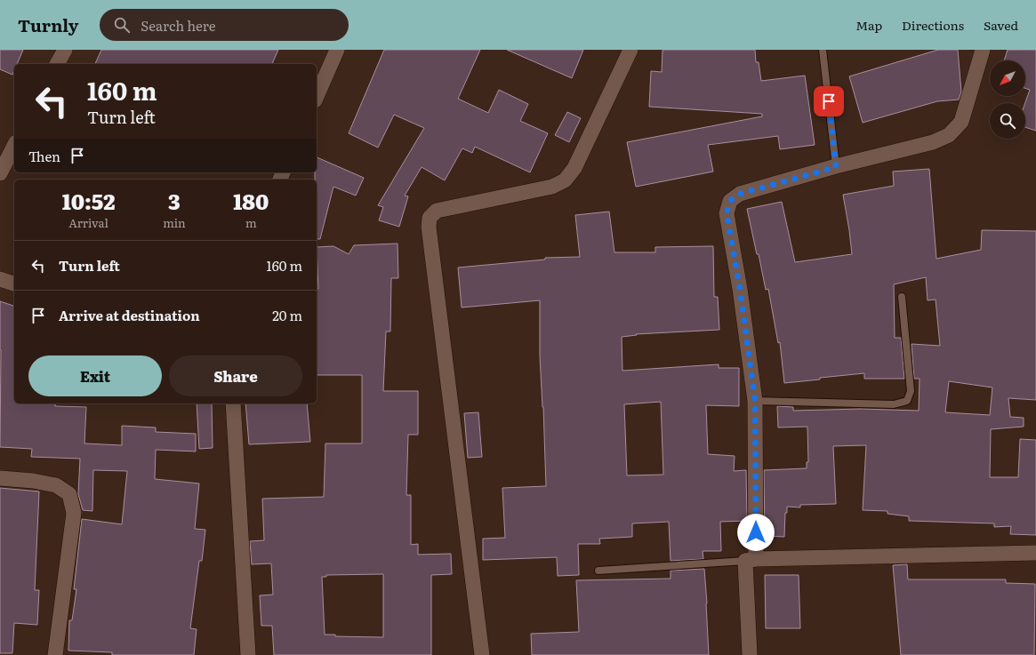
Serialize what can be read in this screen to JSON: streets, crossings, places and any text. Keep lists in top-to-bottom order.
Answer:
{
  "north": "bottom left",
  "page": {
    "header": "Turnly",
    "search": "Search here",
    "nav": ["Map", "Directions", "Saved"],
    "turn": ["160 m", "Turn left"],
    "then": "Then",
    "eta": [
      "10:52",
      "Arrival",
      "3",
      "min",
      "180",
      "m"
    ],
    "list": [
      {
        "name": "Turn left",
        "value": "160 m"
      },
      {
        "name": "Arrive at destination",
        "value": "20 m"
      }
    ],
    "buttons": ["Exit", "Share"]
  }
}
